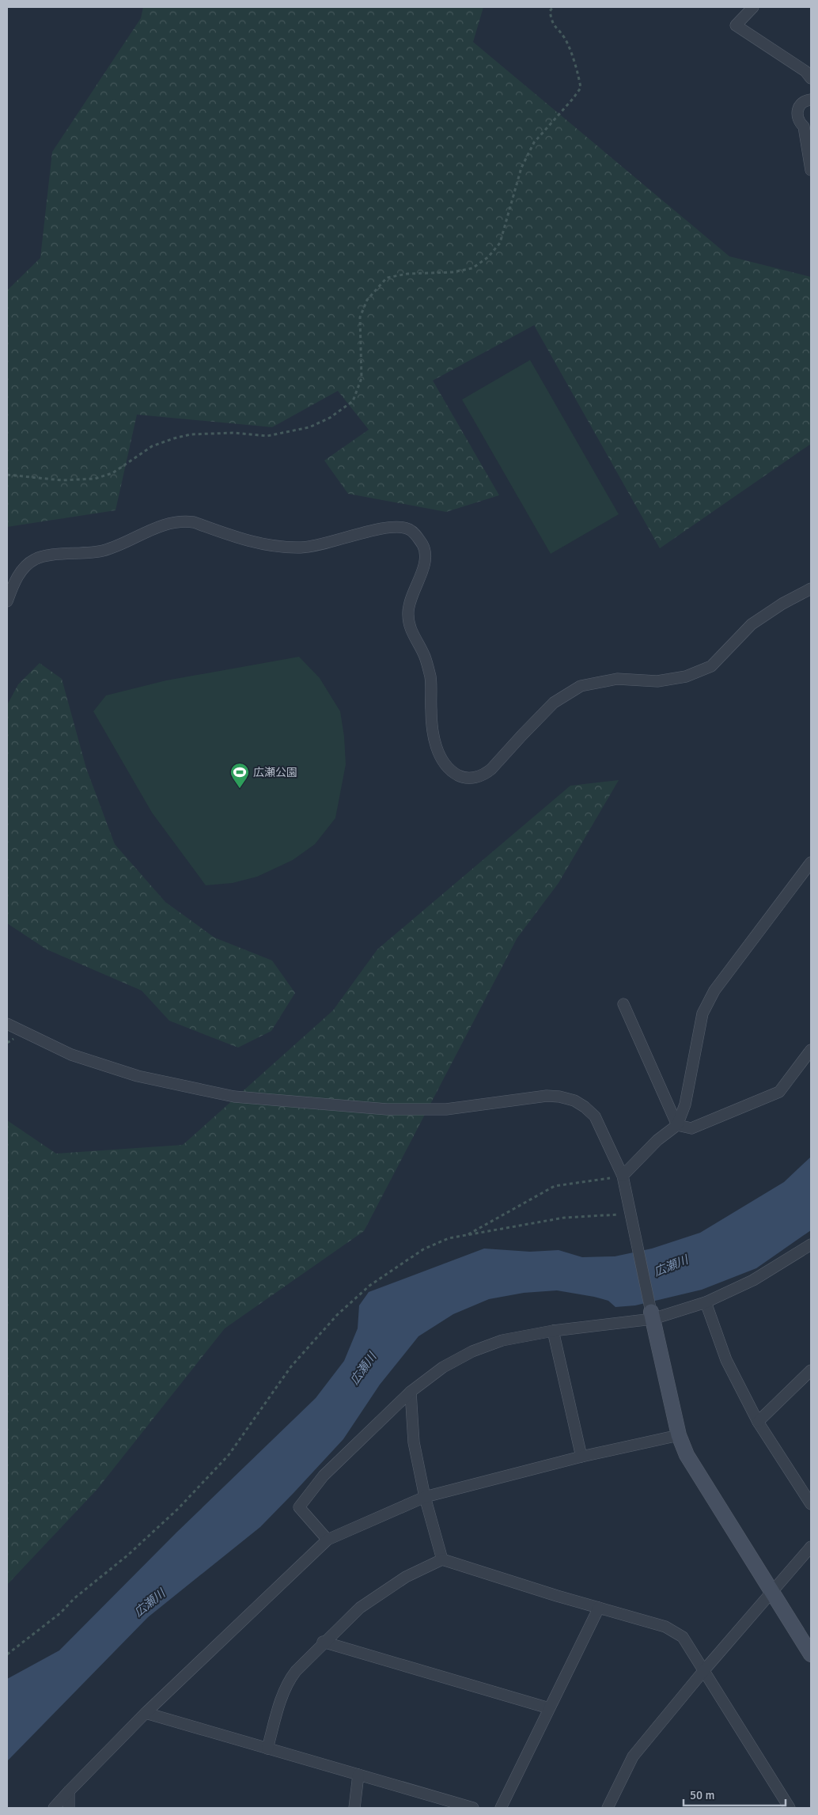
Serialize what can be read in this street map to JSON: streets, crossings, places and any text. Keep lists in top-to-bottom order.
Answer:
{
  "water": ["広瀬川"],
  "places": {
    "sports": ["広瀬公園"]
  },
  "scale_bar": "50 m"
}
